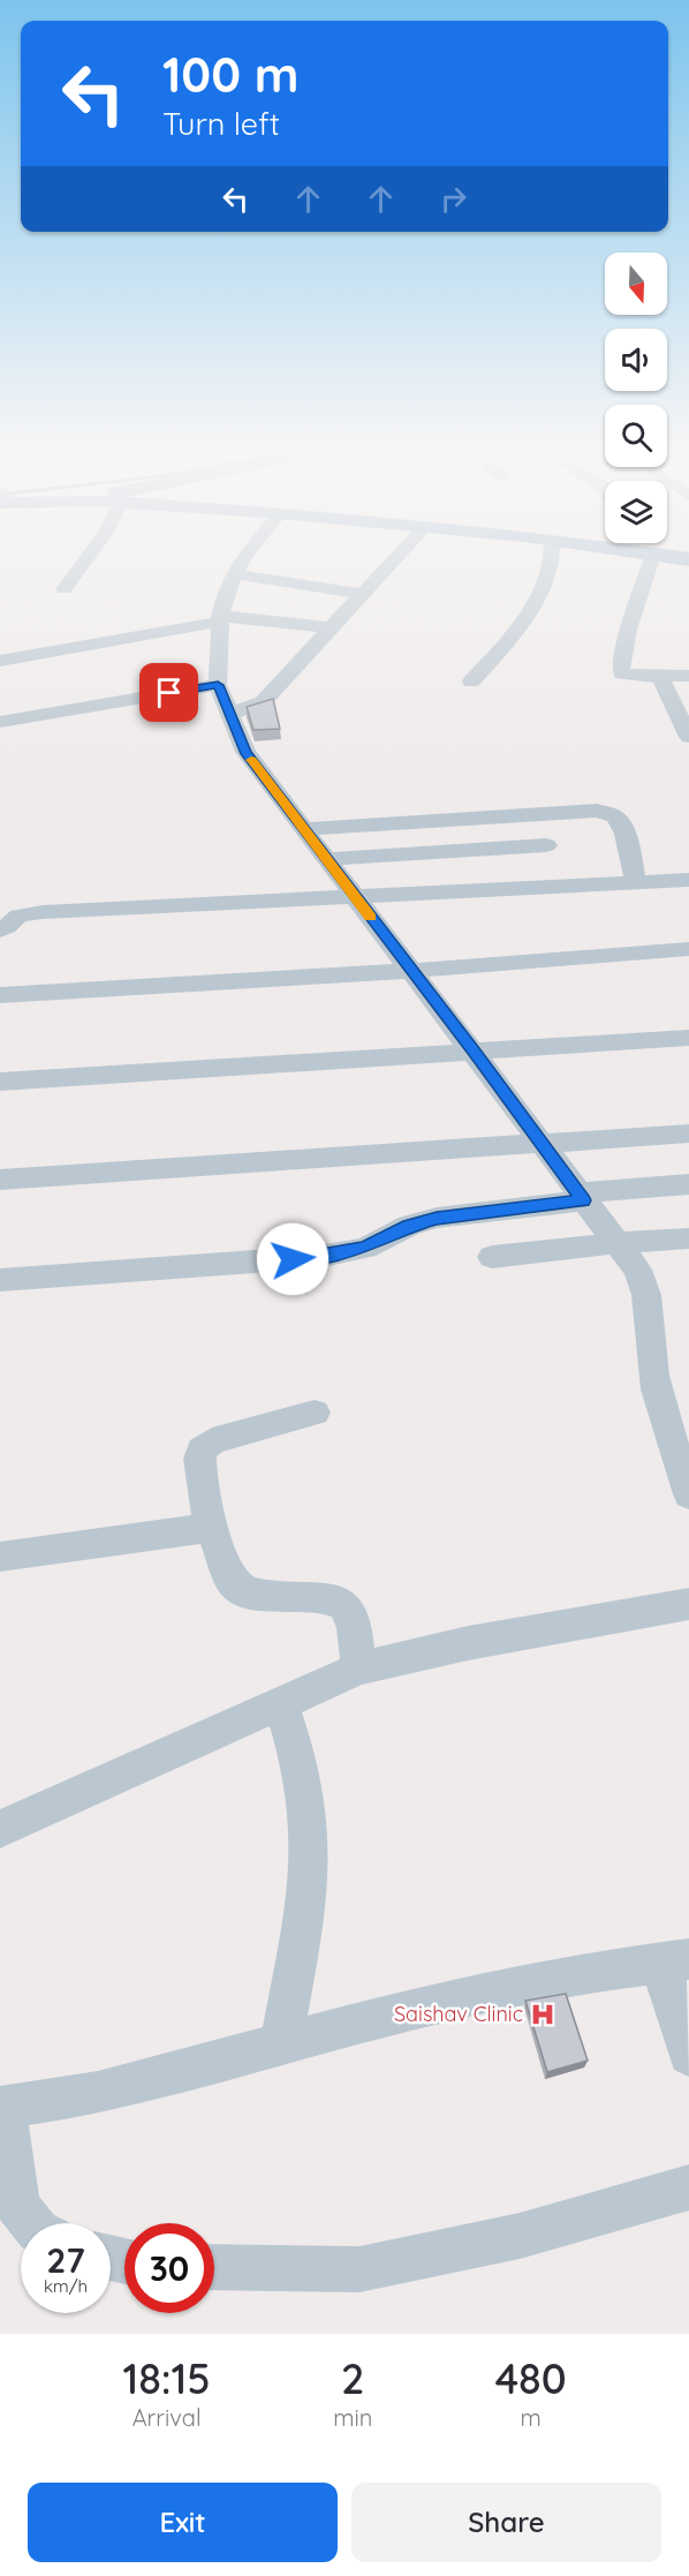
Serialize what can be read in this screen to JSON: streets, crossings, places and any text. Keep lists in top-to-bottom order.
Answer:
{
  "places": {
    "hospital": ["Saishav Clinic"]
  },
  "north": "bottom",
  "page": {
    "turn": ["100 m", "Turn left"],
    "speed": "27 km/h",
    "limit": "30",
    "eta": [
      "18:15",
      "Arrival",
      "2",
      "min",
      "480",
      "m"
    ],
    "buttons": ["Exit", "Share"]
  }
}
